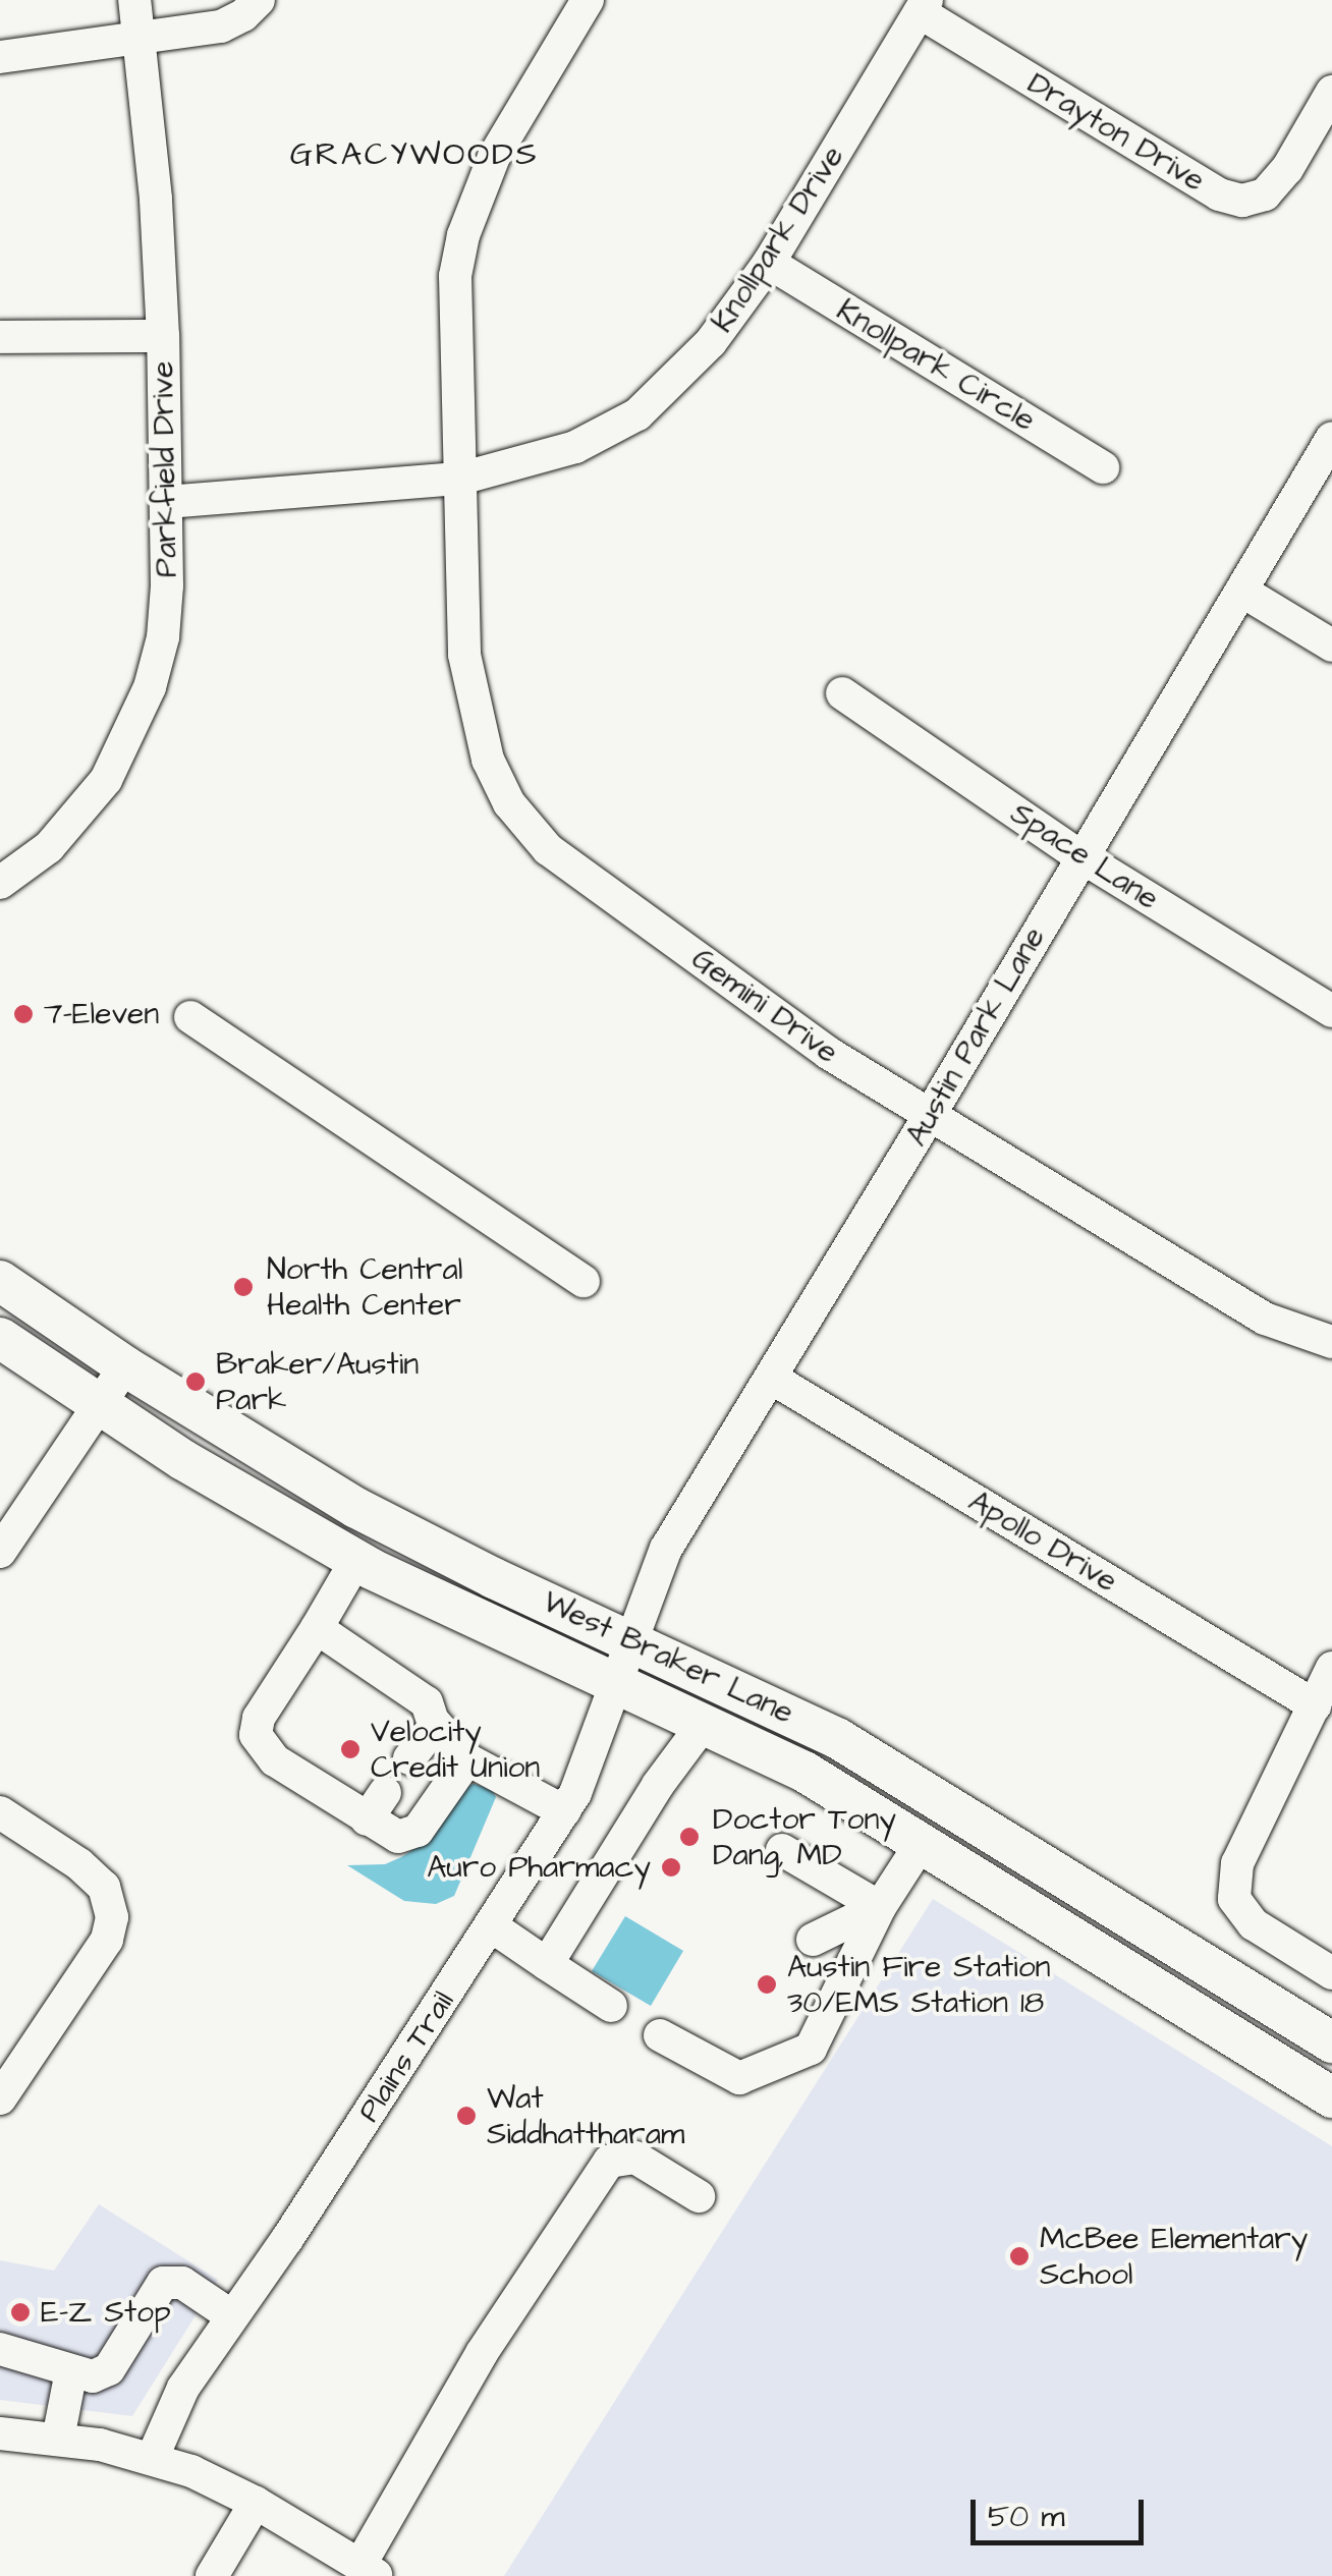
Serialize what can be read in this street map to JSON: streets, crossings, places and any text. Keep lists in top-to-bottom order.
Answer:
{
  "streets": {
    "main road": ["West Braker Lane"],
    "street": [
      "Drayton Drive",
      "Knollpark Drive",
      "Knollpark Circle",
      "Parkfield Drive",
      "Space Lane",
      "Gemini Drive",
      "Austin Park Lane",
      "Apollo Drive",
      "Plains Trail"
    ]
  },
  "crossings": [
    ["Drayton Drive", "Knollpark Drive"],
    ["Knollpark Drive", "Knollpark Circle"],
    ["Knollpark Drive", "Parkfield Drive"],
    ["Knollpark Drive", "Gemini Drive"],
    ["Space Lane", "Austin Park Lane"],
    ["Gemini Drive", "Austin Park Lane"],
    ["Austin Park Lane", "Apollo Drive"],
    ["Austin Park Lane", "West Braker Lane"],
    ["Austin Park Lane", "Plains Trail"],
    ["West Braker Lane", "Plains Trail"]
  ],
  "districts": ["GRACYWOODS"],
  "places": [
    "7-Eleven",
    "North Central Health Center",
    "Braker/Austin Park",
    "Velocity Credit Union",
    "Doctor Tony Dang, MD",
    "Auro Pharmacy",
    "Austin Fire Station 30/EMS Station 18",
    "Wat Siddhattharam",
    "McBee Elementary School",
    "E-Z Stop"
  ],
  "scale_bar": "50 m"
}
